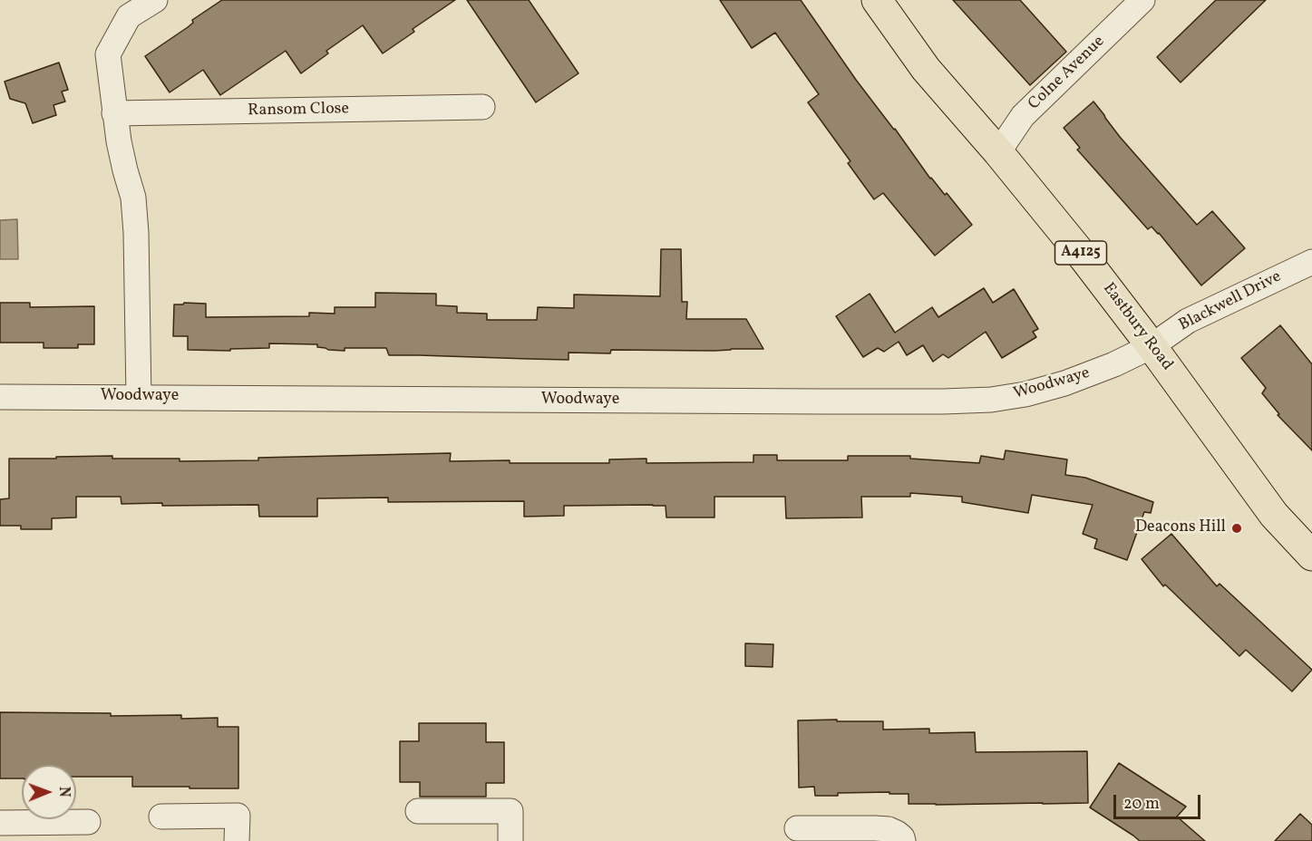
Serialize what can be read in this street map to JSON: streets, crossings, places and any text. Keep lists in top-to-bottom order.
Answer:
{
  "streets": {
    "main road": ["A4125", "Eastbury Road"],
    "street": [
      "Colne Avenue",
      "Ransom Close",
      "Blackwell Drive",
      "Woodwaye"
    ]
  },
  "crossings": [
    ["Colne Avenue", "Eastbury Road"],
    ["Blackwell Drive", "Eastbury Road"],
    ["Blackwell Drive", "Woodwaye"],
    ["Eastbury Road", "Woodwaye"]
  ],
  "places": ["Deacons Hill"],
  "scale_bar": "20 m",
  "north": "right"
}
